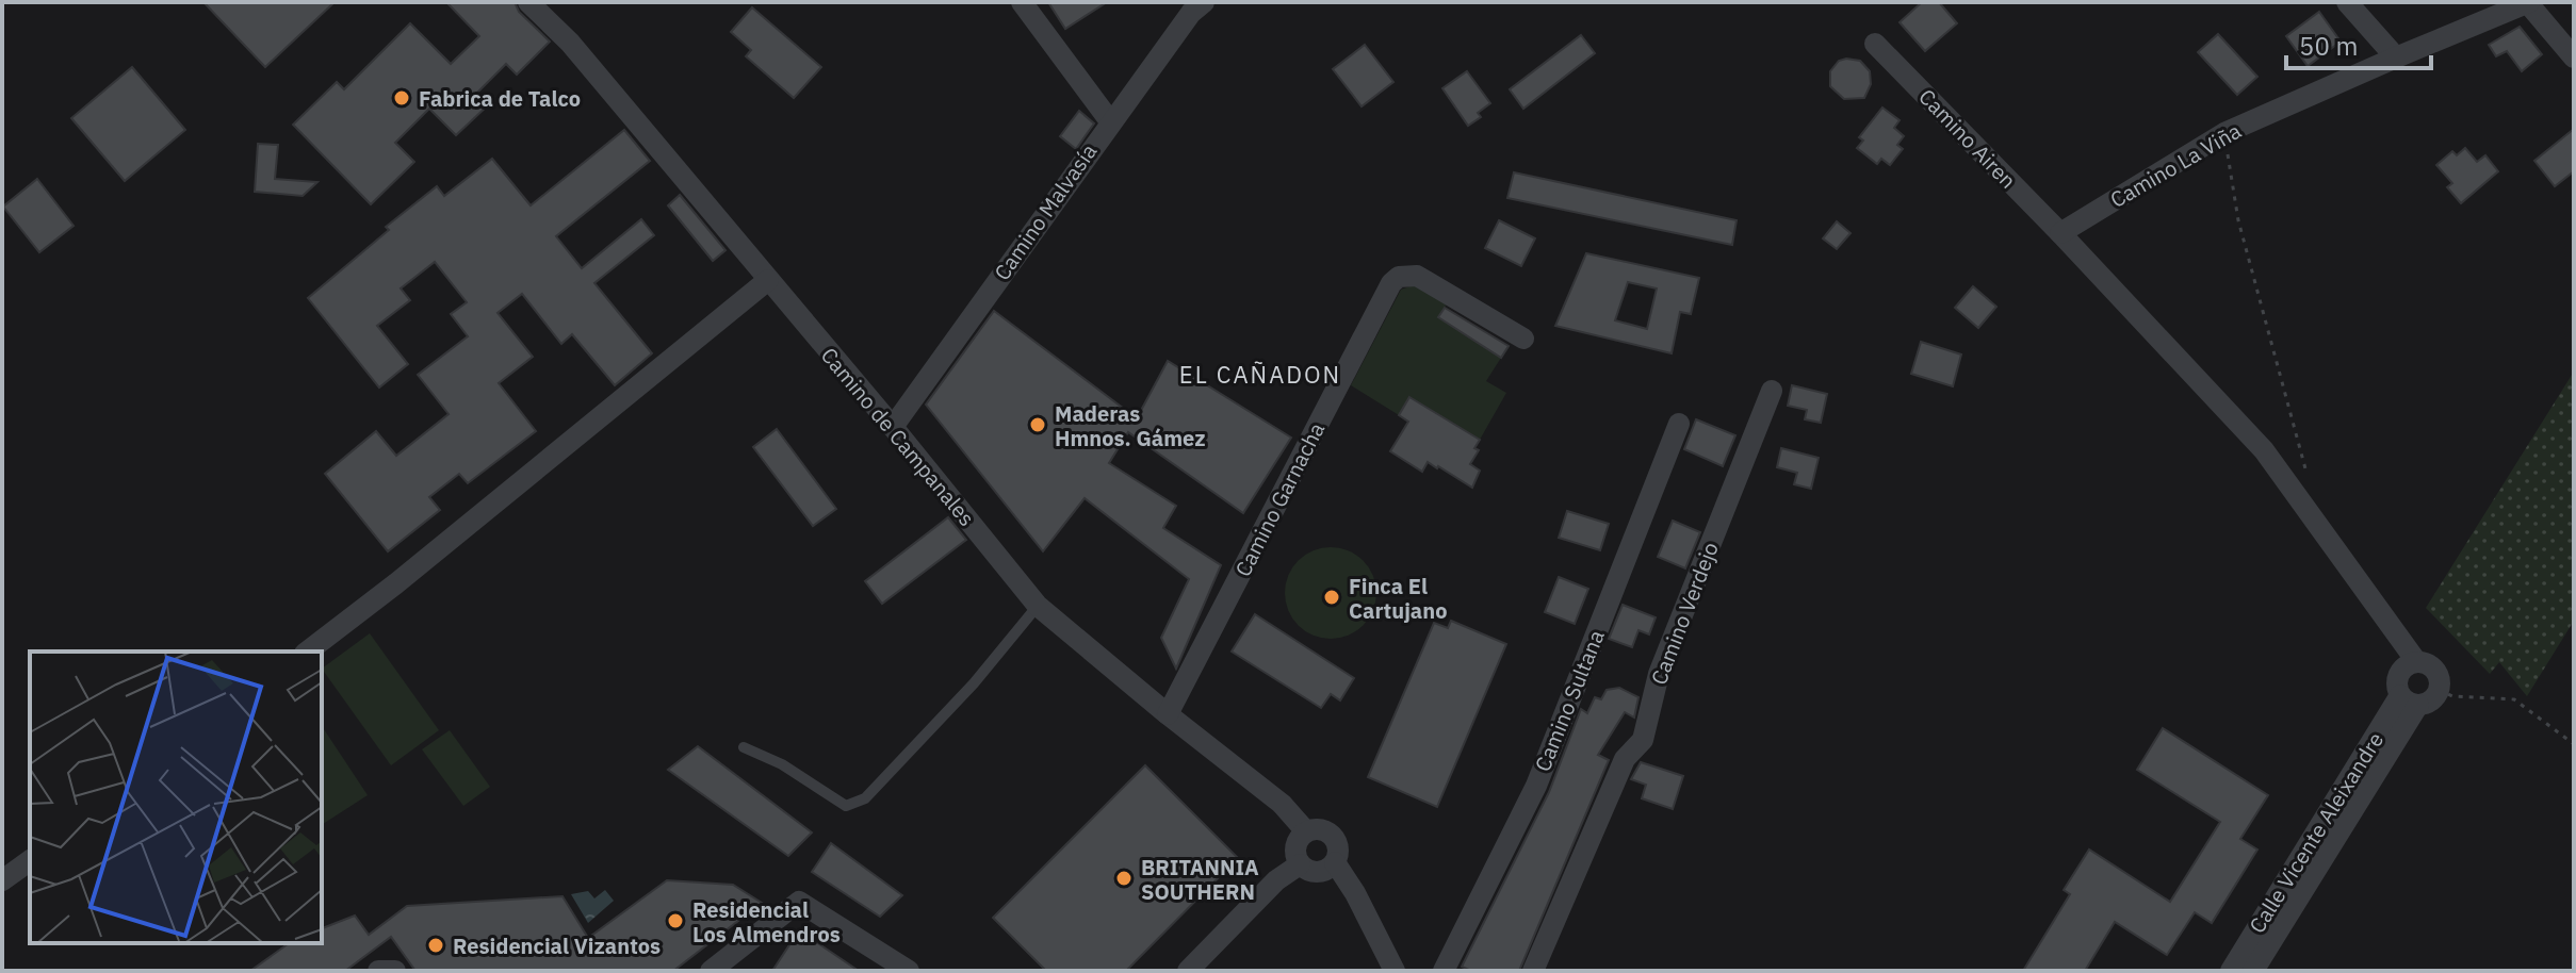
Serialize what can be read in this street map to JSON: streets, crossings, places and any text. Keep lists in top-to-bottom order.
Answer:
{
  "streets": {
    "street": [
      "Camino Airen",
      "Camino La Viña",
      "Camino Malvasía",
      "Camino de Campanales",
      "Camino Garnacha",
      "Camino Verdejo",
      "Camino Sultana",
      "Calle Vicente Aleixandre"
    ]
  },
  "crossings": [
    ["Camino Airen", "Camino La Viña"],
    ["Camino Airen", "Calle Vicente Aleixandre"],
    ["Camino Malvasía", "Camino de Campanales"],
    ["Camino de Campanales", "Camino Garnacha"]
  ],
  "districts": ["EL CAÑADON"],
  "places": [
    "Fabrica de Talco",
    "Maderas Hmnos. Gámez",
    "Finca El Cartujano",
    "BRITANNIA SOUTHERN",
    "Residencial Los Almendros",
    "Residencial Vizantos"
  ],
  "scale_bar": "50 m"
}
